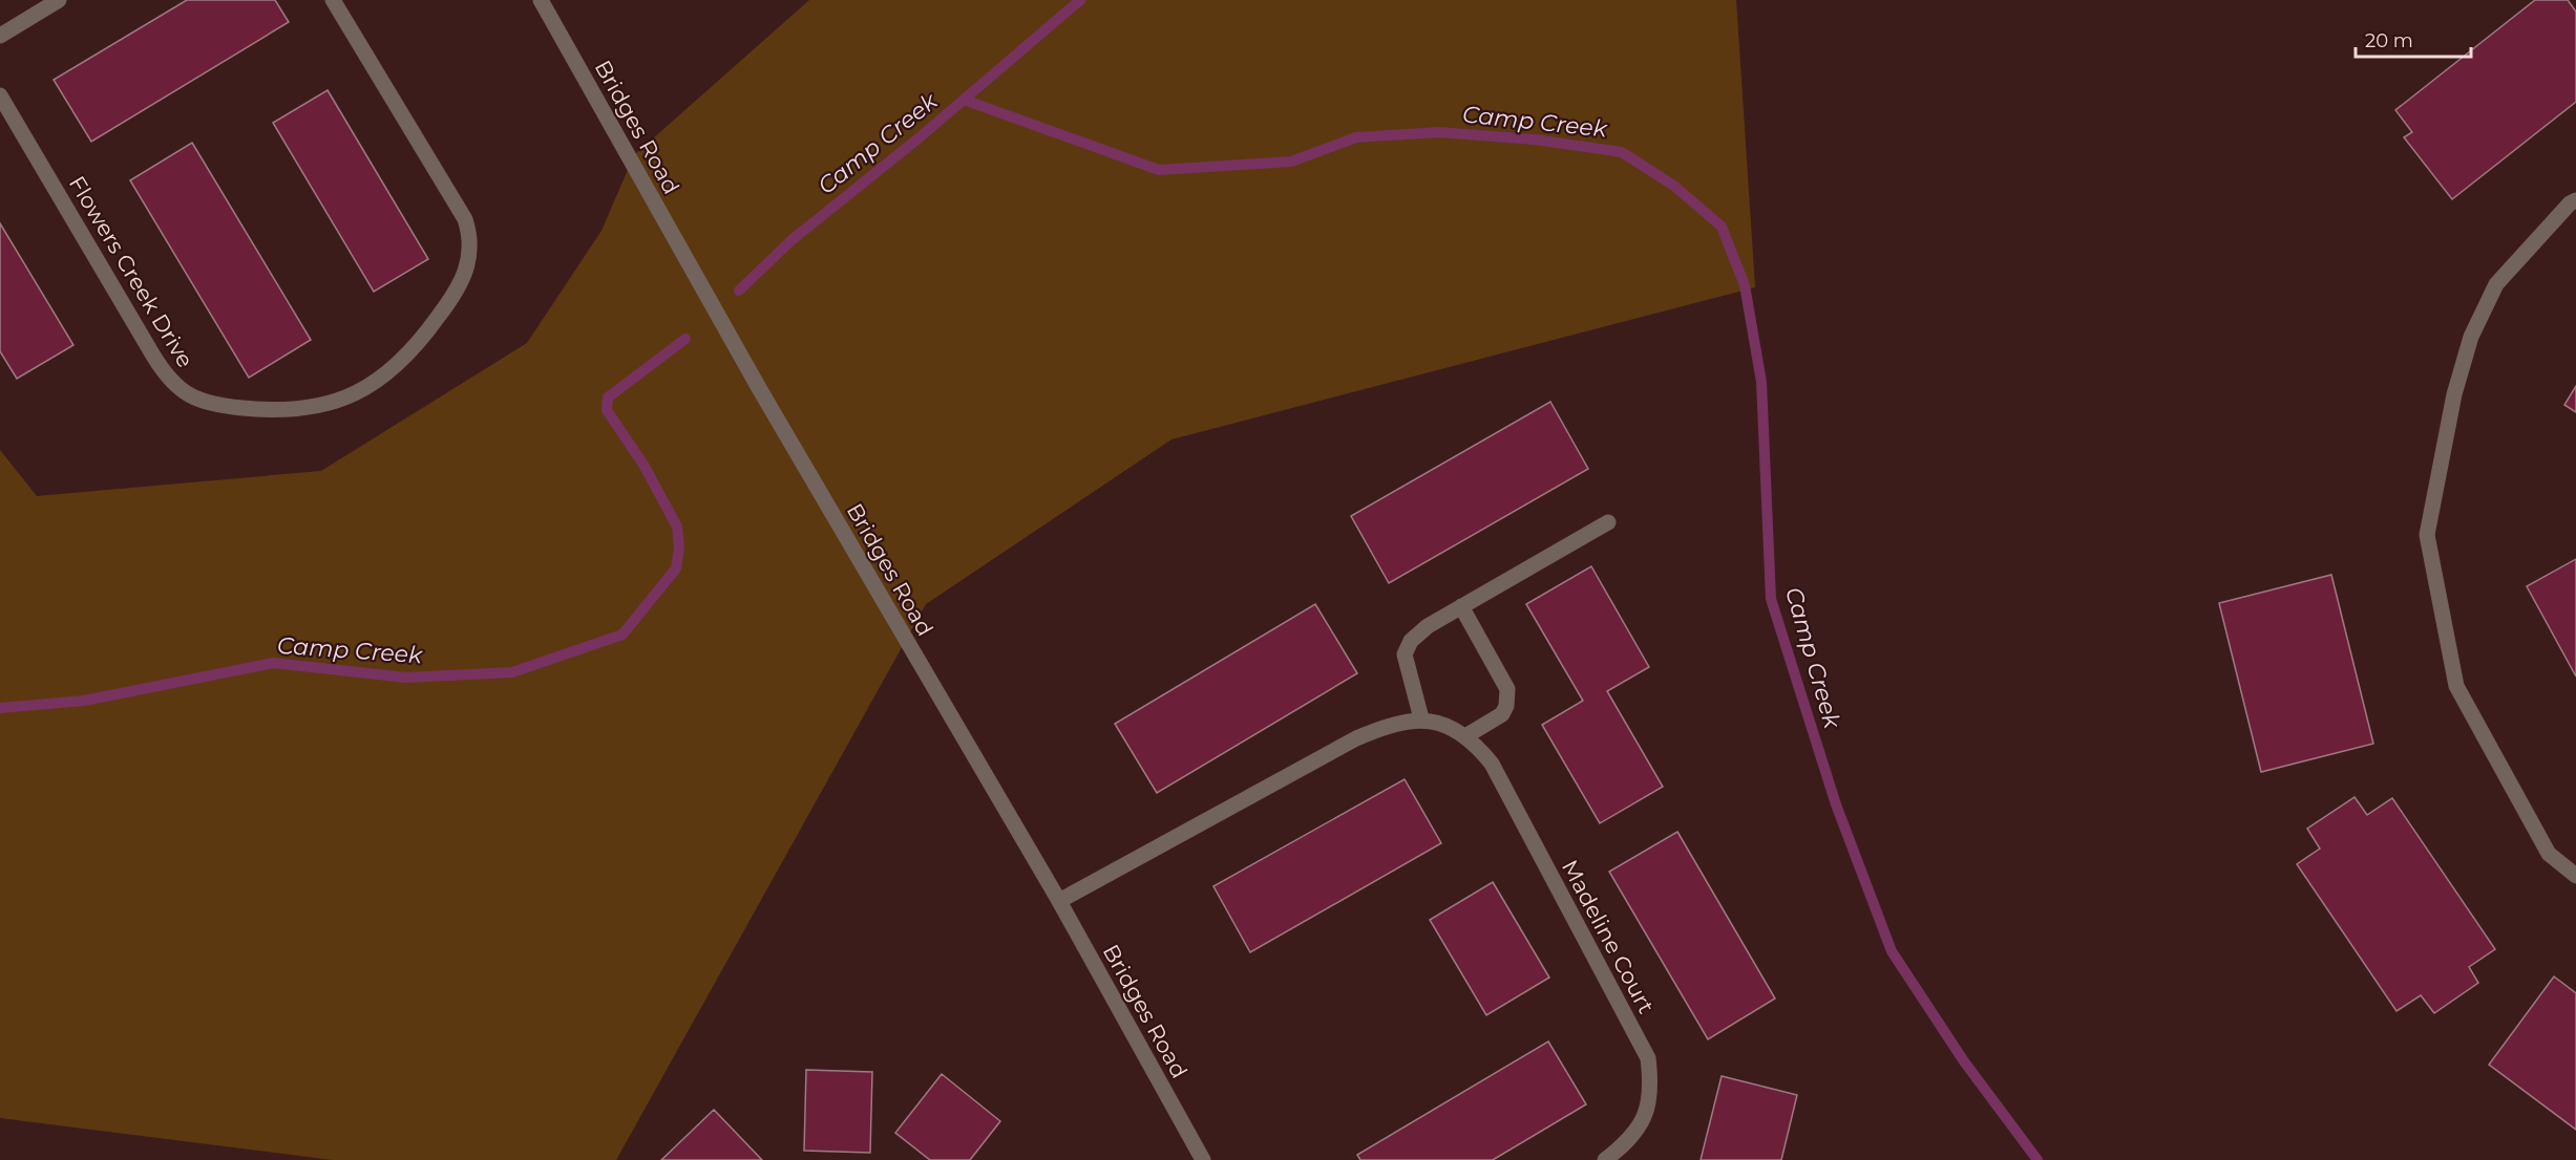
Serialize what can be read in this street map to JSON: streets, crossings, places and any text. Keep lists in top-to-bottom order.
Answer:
{
  "streets": {
    "street": ["Bridges Road", "Flowers Creek Drive", "Madeline Court"]
  },
  "crossings": [
    ["Bridges Road", "Madeline Court"]
  ],
  "water": ["Camp Creek"],
  "scale_bar": "20 m"
}
